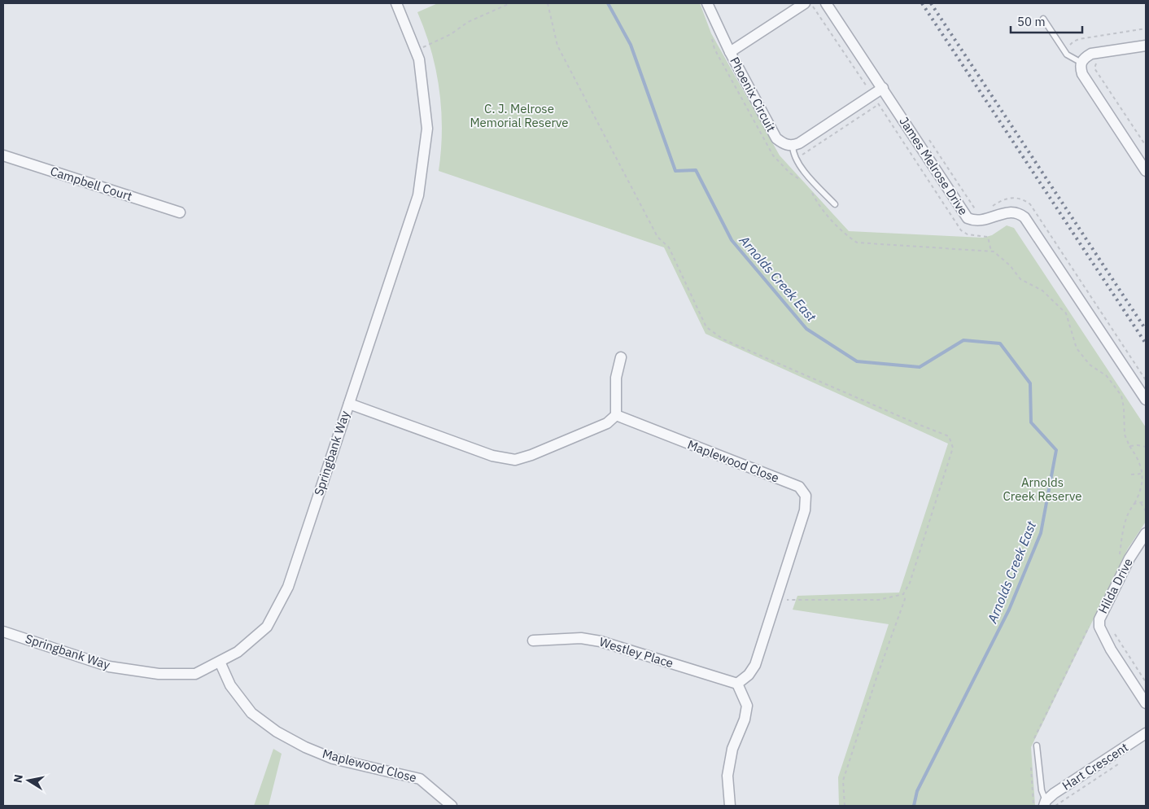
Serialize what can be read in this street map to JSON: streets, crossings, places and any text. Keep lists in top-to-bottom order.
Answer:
{
  "streets": {
    "street": [
      "Phoenix Circuit",
      "James Melrose Drive",
      "Campbell Court",
      "Springbank Way",
      "Maplewood Close",
      "Hilda Drive",
      "Westley Place",
      "Hart Crescent"
    ]
  },
  "crossings": [
    ["Springbank Way", "Maplewood Close"],
    ["Maplewood Close", "Westley Place"]
  ],
  "water": ["Arnolds Creek East"],
  "parks": ["C. J. Melrose Memorial Reserve", "Arnolds Creek Reserve"],
  "scale_bar": "50 m",
  "north": "left"
}
